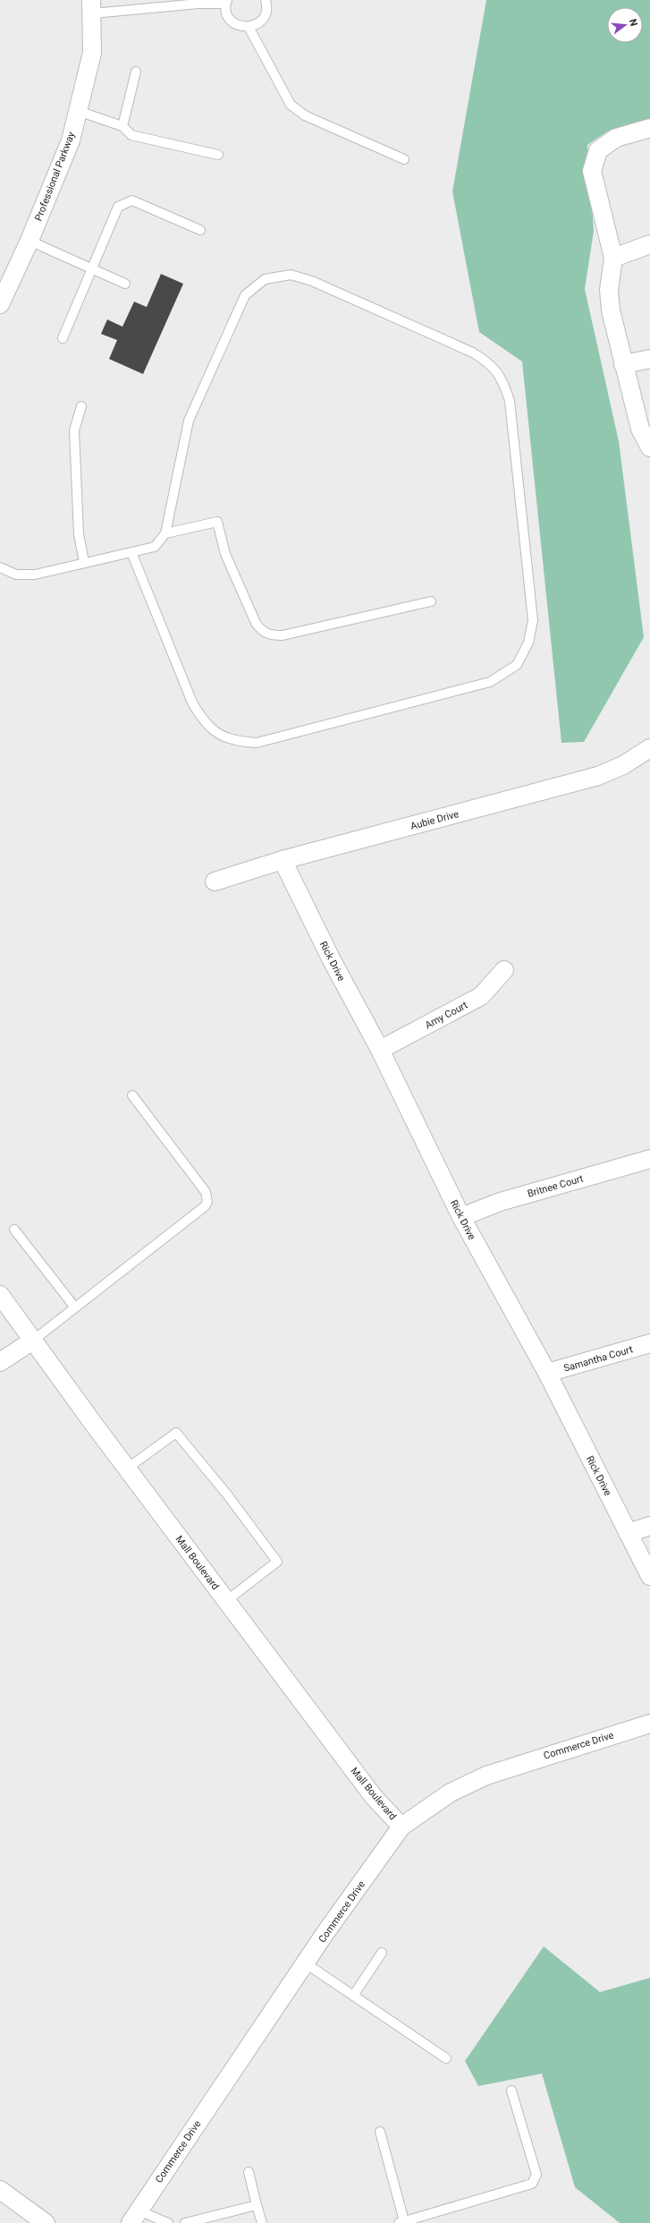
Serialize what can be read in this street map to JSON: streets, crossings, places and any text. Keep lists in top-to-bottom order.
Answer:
{
  "streets": {
    "street": [
      "Professional Parkway",
      "Aubie Drive",
      "Rick Drive",
      "Amy Court",
      "Britnee Court",
      "Samantha Court",
      "Mall Boulevard",
      "Commerce Drive"
    ]
  },
  "crossings": [
    ["Aubie Drive", "Rick Drive"],
    ["Rick Drive", "Amy Court"],
    ["Rick Drive", "Britnee Court"],
    ["Rick Drive", "Samantha Court"],
    ["Mall Boulevard", "Commerce Drive"]
  ],
  "north": "right"
}
